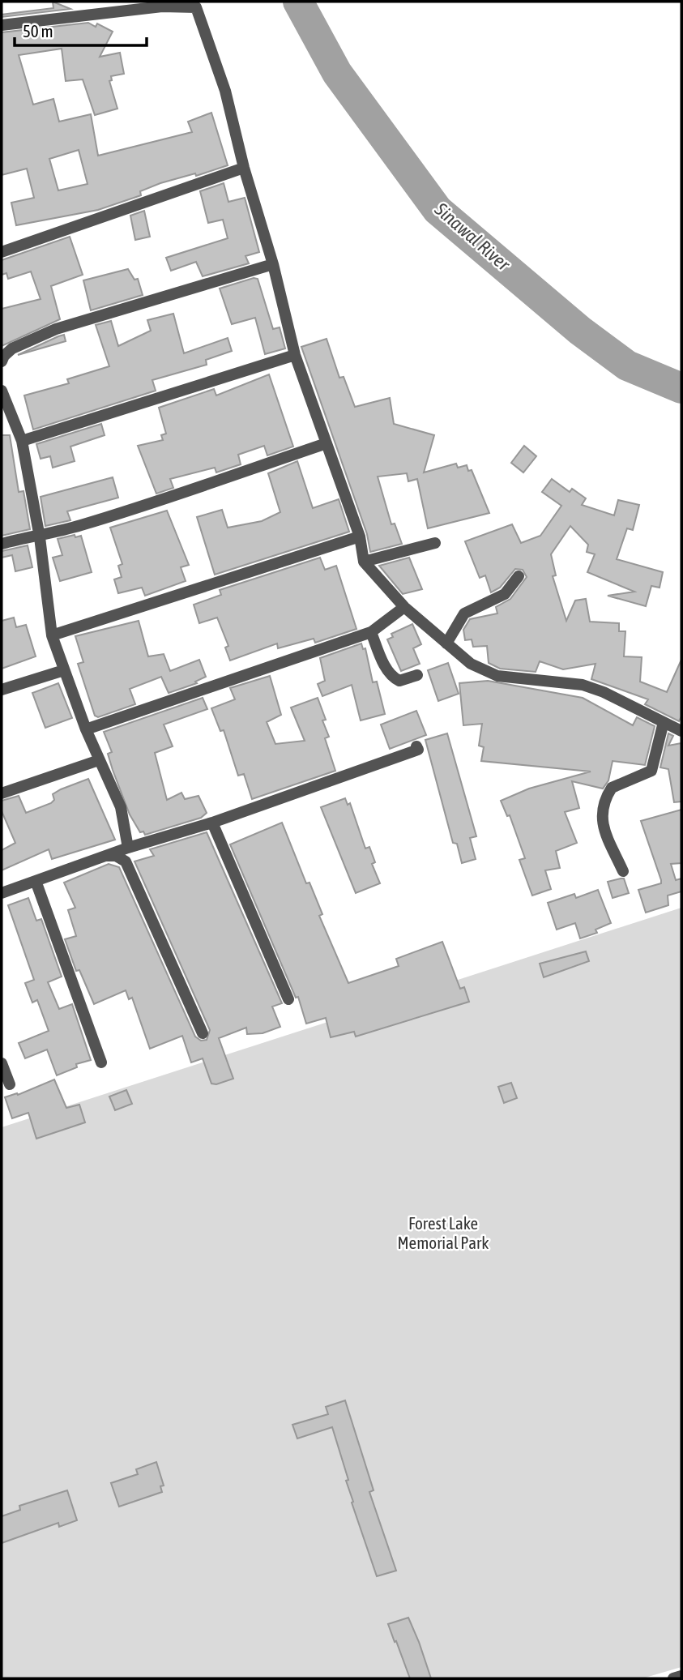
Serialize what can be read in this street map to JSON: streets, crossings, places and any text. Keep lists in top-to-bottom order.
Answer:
{
  "water": ["Sinawal River"],
  "parks": ["Forest Lake Memorial Park"],
  "scale_bar": "50 m"
}
